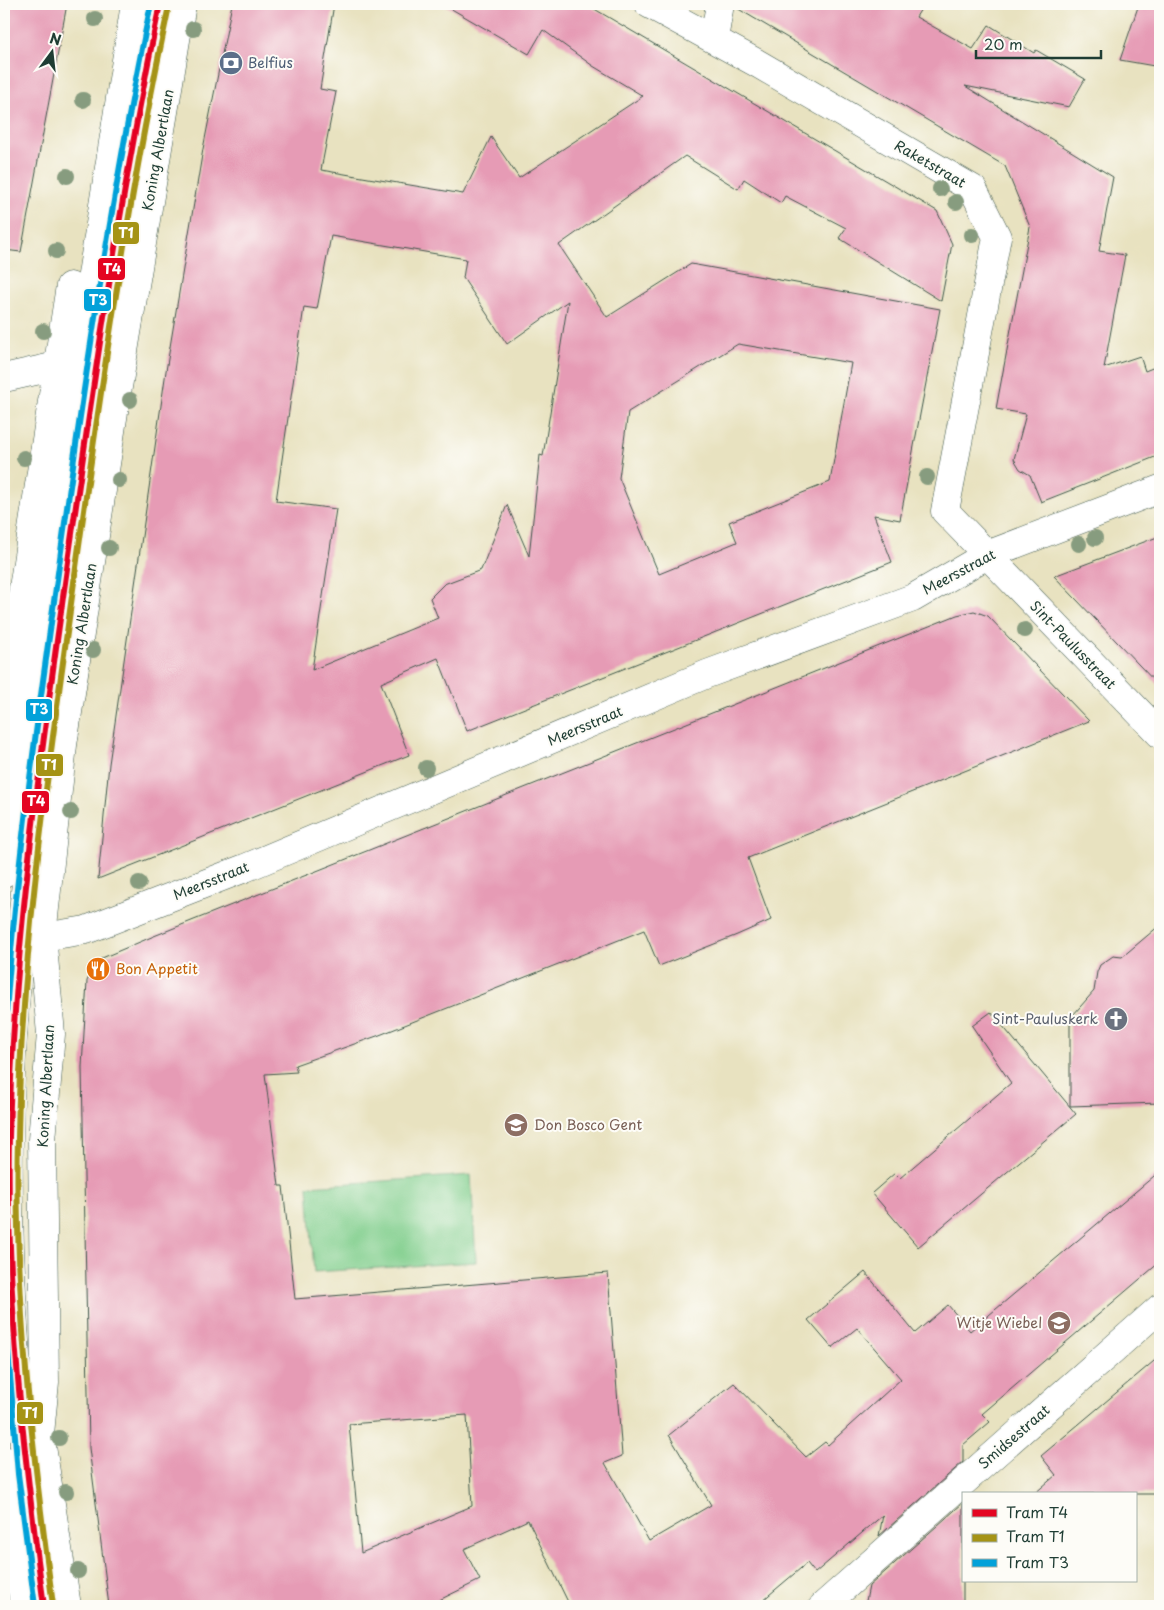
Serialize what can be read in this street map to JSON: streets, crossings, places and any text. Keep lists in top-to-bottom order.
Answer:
{
  "streets": {
    "street": [
      "Koning Albertlaan",
      "Raketstraat",
      "Meersstraat",
      "Sint-Paulusstraat",
      "Smidsestraat"
    ]
  },
  "crossings": [
    ["Koning Albertlaan", "Meersstraat"],
    ["Raketstraat", "Meersstraat"],
    ["Raketstraat", "Sint-Paulusstraat"],
    ["Meersstraat", "Sint-Paulusstraat"]
  ],
  "places": {
    "bank": ["Belfius"],
    "restaurant": ["Bon Appetit"],
    "church": ["Sint-Pauluskerk"],
    "school or university": ["Don Bosco Gent", "Witje Wiebel"]
  },
  "lines": ["tram line T4", "tram line T3", "tram line T1"],
  "legend": ["Tram T4", "Tram T1", "Tram T3"],
  "scale_bar": "20 m",
  "north": "top"
}
